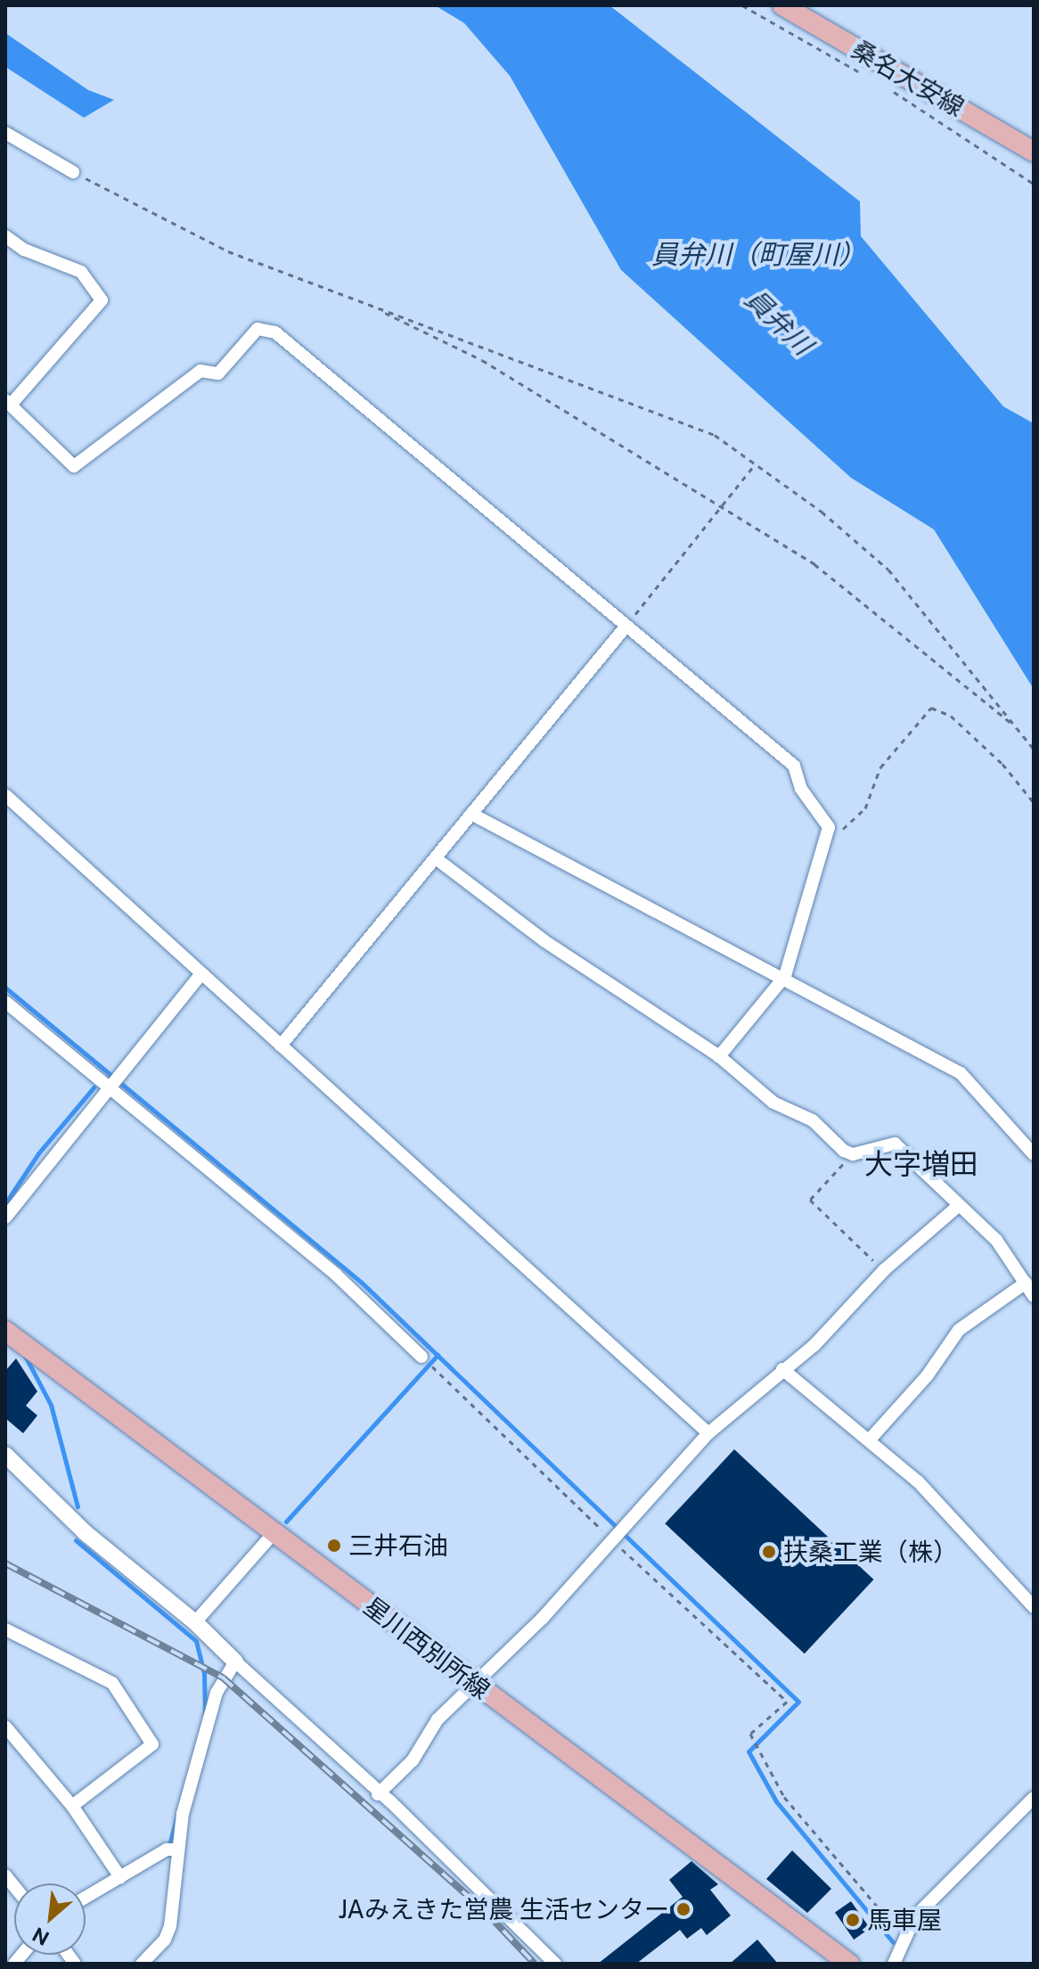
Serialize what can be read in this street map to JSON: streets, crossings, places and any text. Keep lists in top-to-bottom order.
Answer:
{
  "streets": {
    "main road": ["桑名大安線", "星川西別所線"]
  },
  "districts": ["大字増田"],
  "water": ["員弁川（町屋川）", "員弁川"],
  "places": [
    "三井石油",
    "扶桑工業（株）",
    "JAみえきた営農 生活センター",
    "馬車屋"
  ],
  "north": "bottom left"
}
